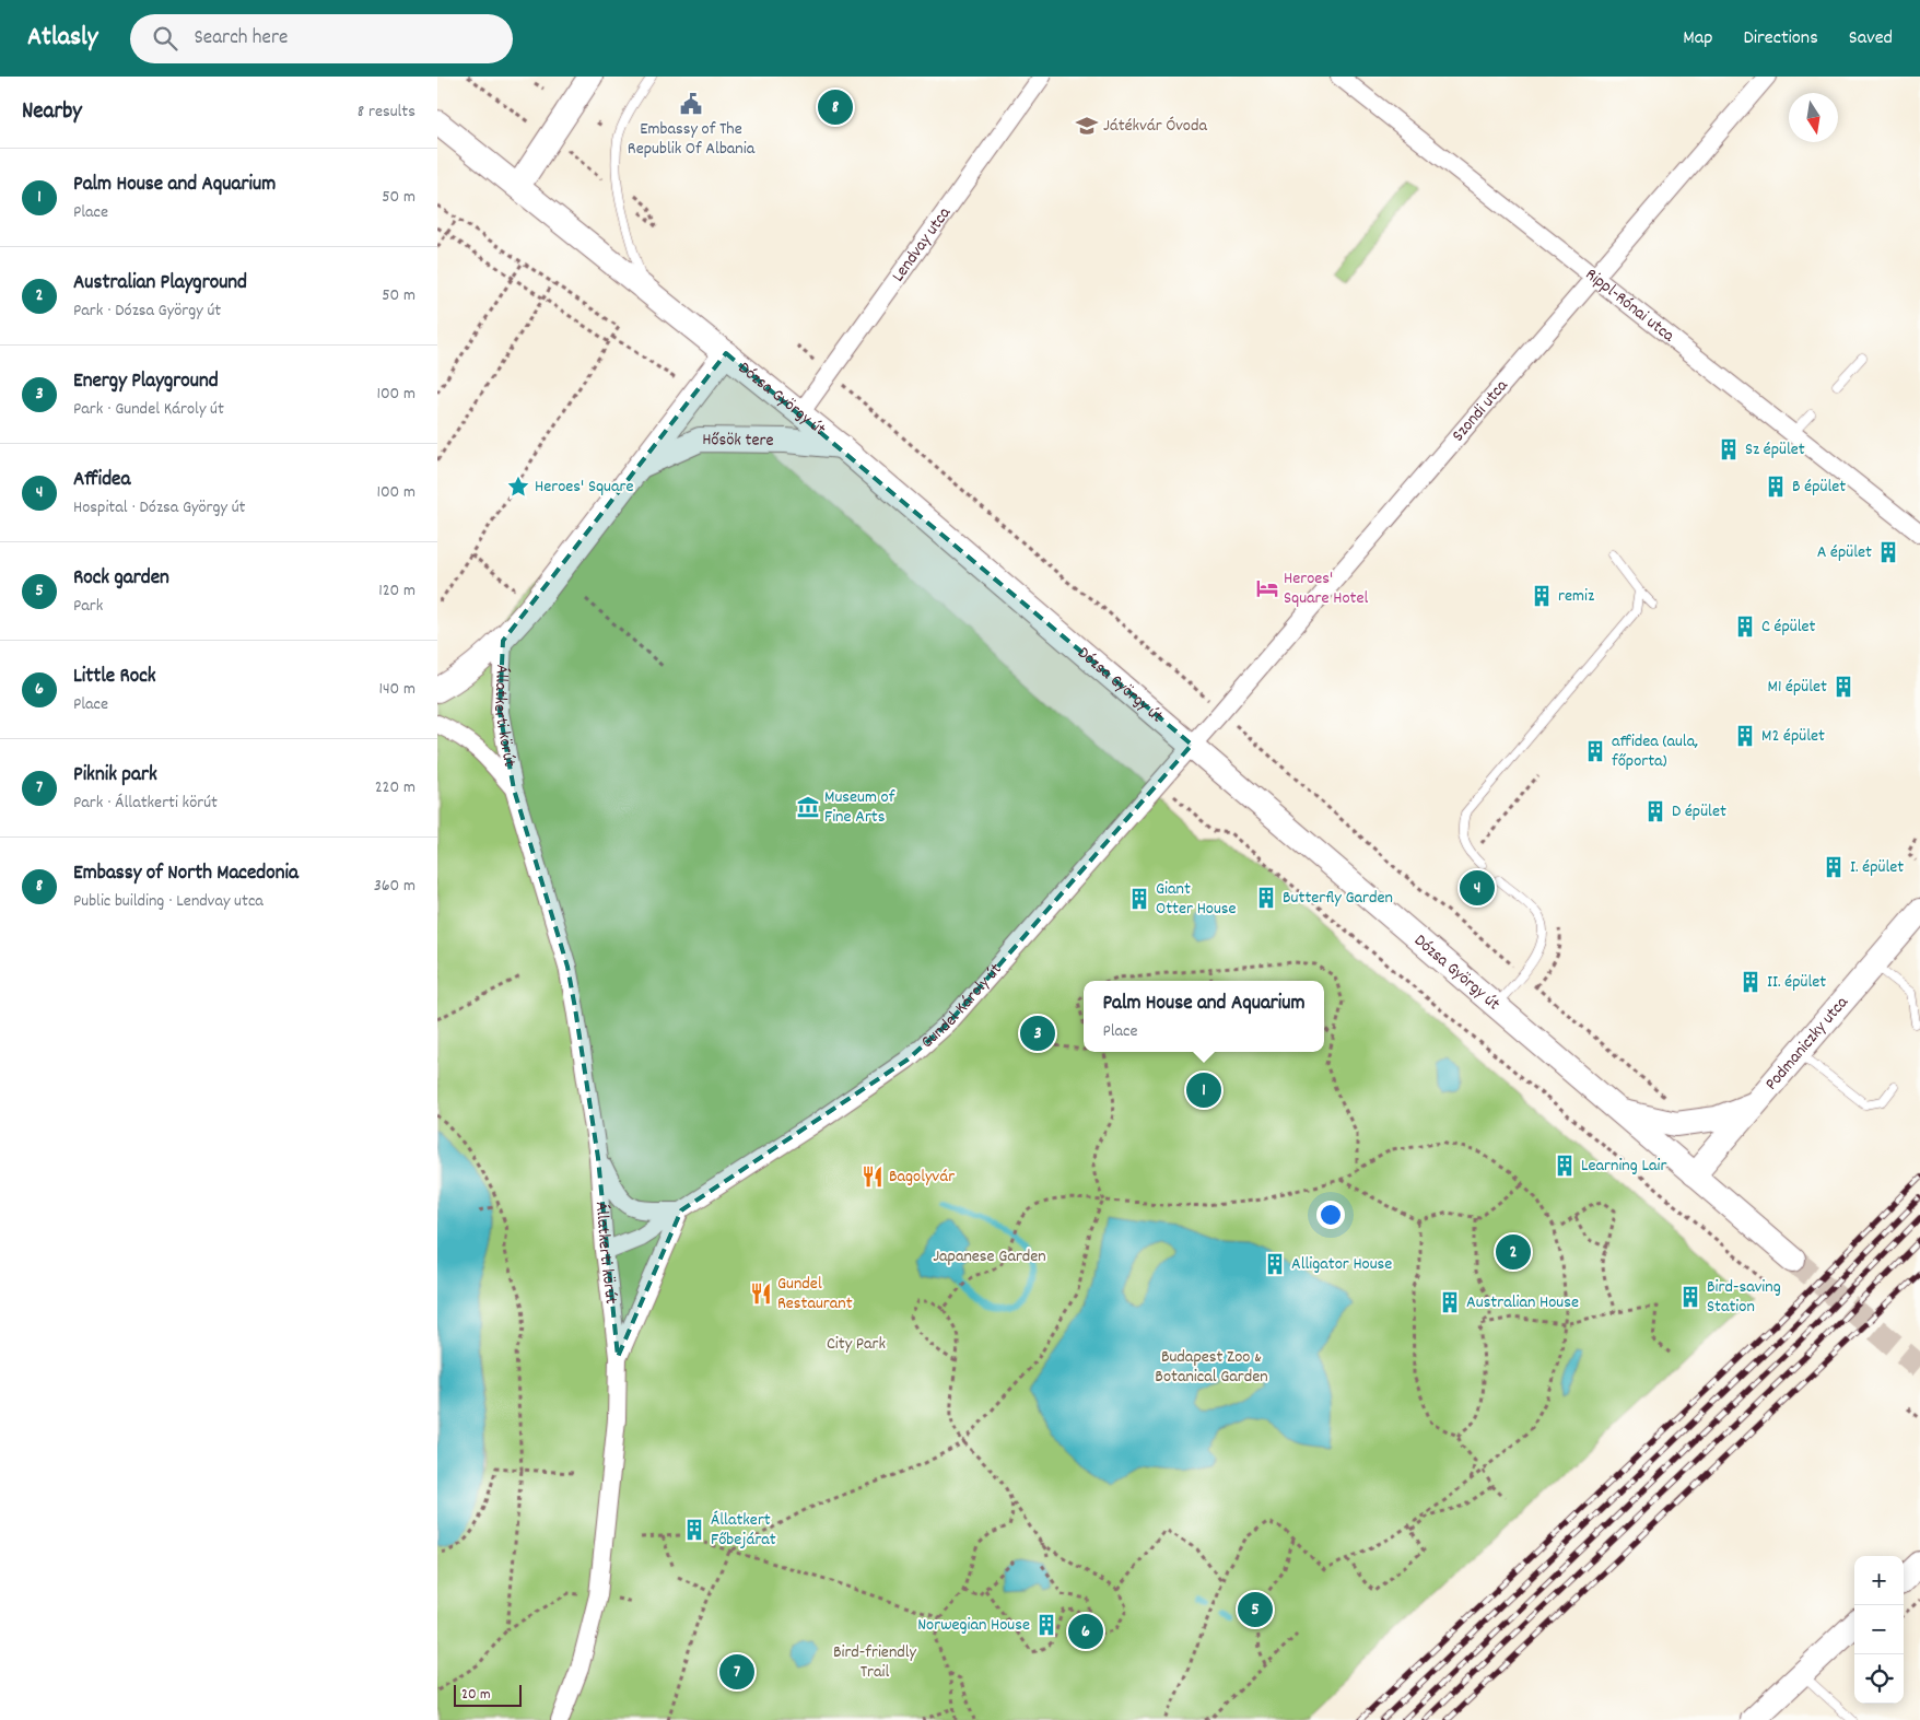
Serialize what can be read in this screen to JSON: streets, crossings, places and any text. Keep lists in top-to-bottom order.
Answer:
{
  "streets": {
    "main road": ["Dózsa György út", "Hősök tere", "Podmaniczky utca"],
    "street": [
      "Lendvay utca",
      "Rippl-Rónai utca",
      "Szondi utca",
      "Állatkerti körút",
      "Gundel Károly út"
    ]
  },
  "crossings": [
    ["Lendvay utca", "Dózsa György út"],
    ["Rippl-Rónai utca", "Szondi utca"],
    ["Dózsa György út", "Szondi utca"],
    ["Dózsa György út", "Hősök tere"],
    ["Dózsa György út", "Gundel Károly út"],
    ["Dózsa György út", "Podmaniczky utca"],
    ["Szondi utca", "Gundel Károly út"],
    ["Állatkerti körút", "Gundel Károly út"]
  ],
  "parks": [
    "Japanese Garden",
    "City Park",
    "Budapest Zoo & Botanical Garden",
    "Bird-friendly Trail"
  ],
  "places": {
    "public building": ["Embassy of The Republik Of Albania"],
    "school or university": ["Játékvár Óvoda"],
    "building": [
      "Sz épület",
      "B épület",
      "A épület",
      "remiz",
      "C épület",
      "M1 épület",
      "M2 épület",
      "affidea (aula, főporta)",
      "D épület",
      "I. épület",
      "Butterfly Garden",
      "Giant Otter House",
      "II. épület",
      "Learning Lair",
      "Alligator House",
      "Bird-saving Station",
      "Australian House",
      "Állatkert Főbejárat",
      "Norwegian House"
    ],
    "place": ["Heroes' Square"],
    "hotel": ["Heroes' Square Hotel"],
    "museum": ["Museum of Fine Arts"],
    "restaurant": ["Bagolyvár", "Gundel Restaurant"]
  },
  "scale_bar": "20 m",
  "north": "bottom",
  "page": {
    "header": "Atlasly",
    "search": "Search here",
    "nav": ["Map", "Directions", "Saved"],
    "heading": ["Nearby", "8 results"],
    "pins": [
      "8",
      "4",
      "3",
      "1",
      "2",
      "5",
      "6",
      "7"
    ],
    "list": [
      {
        "mark": "1",
        "name": "Palm House and Aquarium",
        "note": "Place",
        "value": "50 m"
      },
      {
        "mark": "2",
        "name": "Australian Playground",
        "note": "Park · Dózsa György út",
        "value": "50 m"
      },
      {
        "mark": "3",
        "name": "Energy Playground",
        "note": "Park · Gundel Károly út",
        "value": "100 m"
      },
      {
        "mark": "4",
        "name": "Affidea",
        "note": "Hospital · Dózsa György út",
        "value": "100 m"
      },
      {
        "mark": "5",
        "name": "Rock garden",
        "note": "Park",
        "value": "120 m"
      },
      {
        "mark": "6",
        "name": "Little Rock",
        "note": "Place",
        "value": "140 m"
      },
      {
        "mark": "7",
        "name": "Piknik park",
        "note": "Park · Állatkerti körút",
        "value": "220 m"
      },
      {
        "mark": "8",
        "name": "Embassy of North Macedonia",
        "note": "Public building · Lendvay utca",
        "value": "360 m"
      }
    ],
    "popup": ["Palm House and Aquarium", "Place"],
    "map_buttons": ["+", "−"],
    "scale": "20 m"
  }
}
